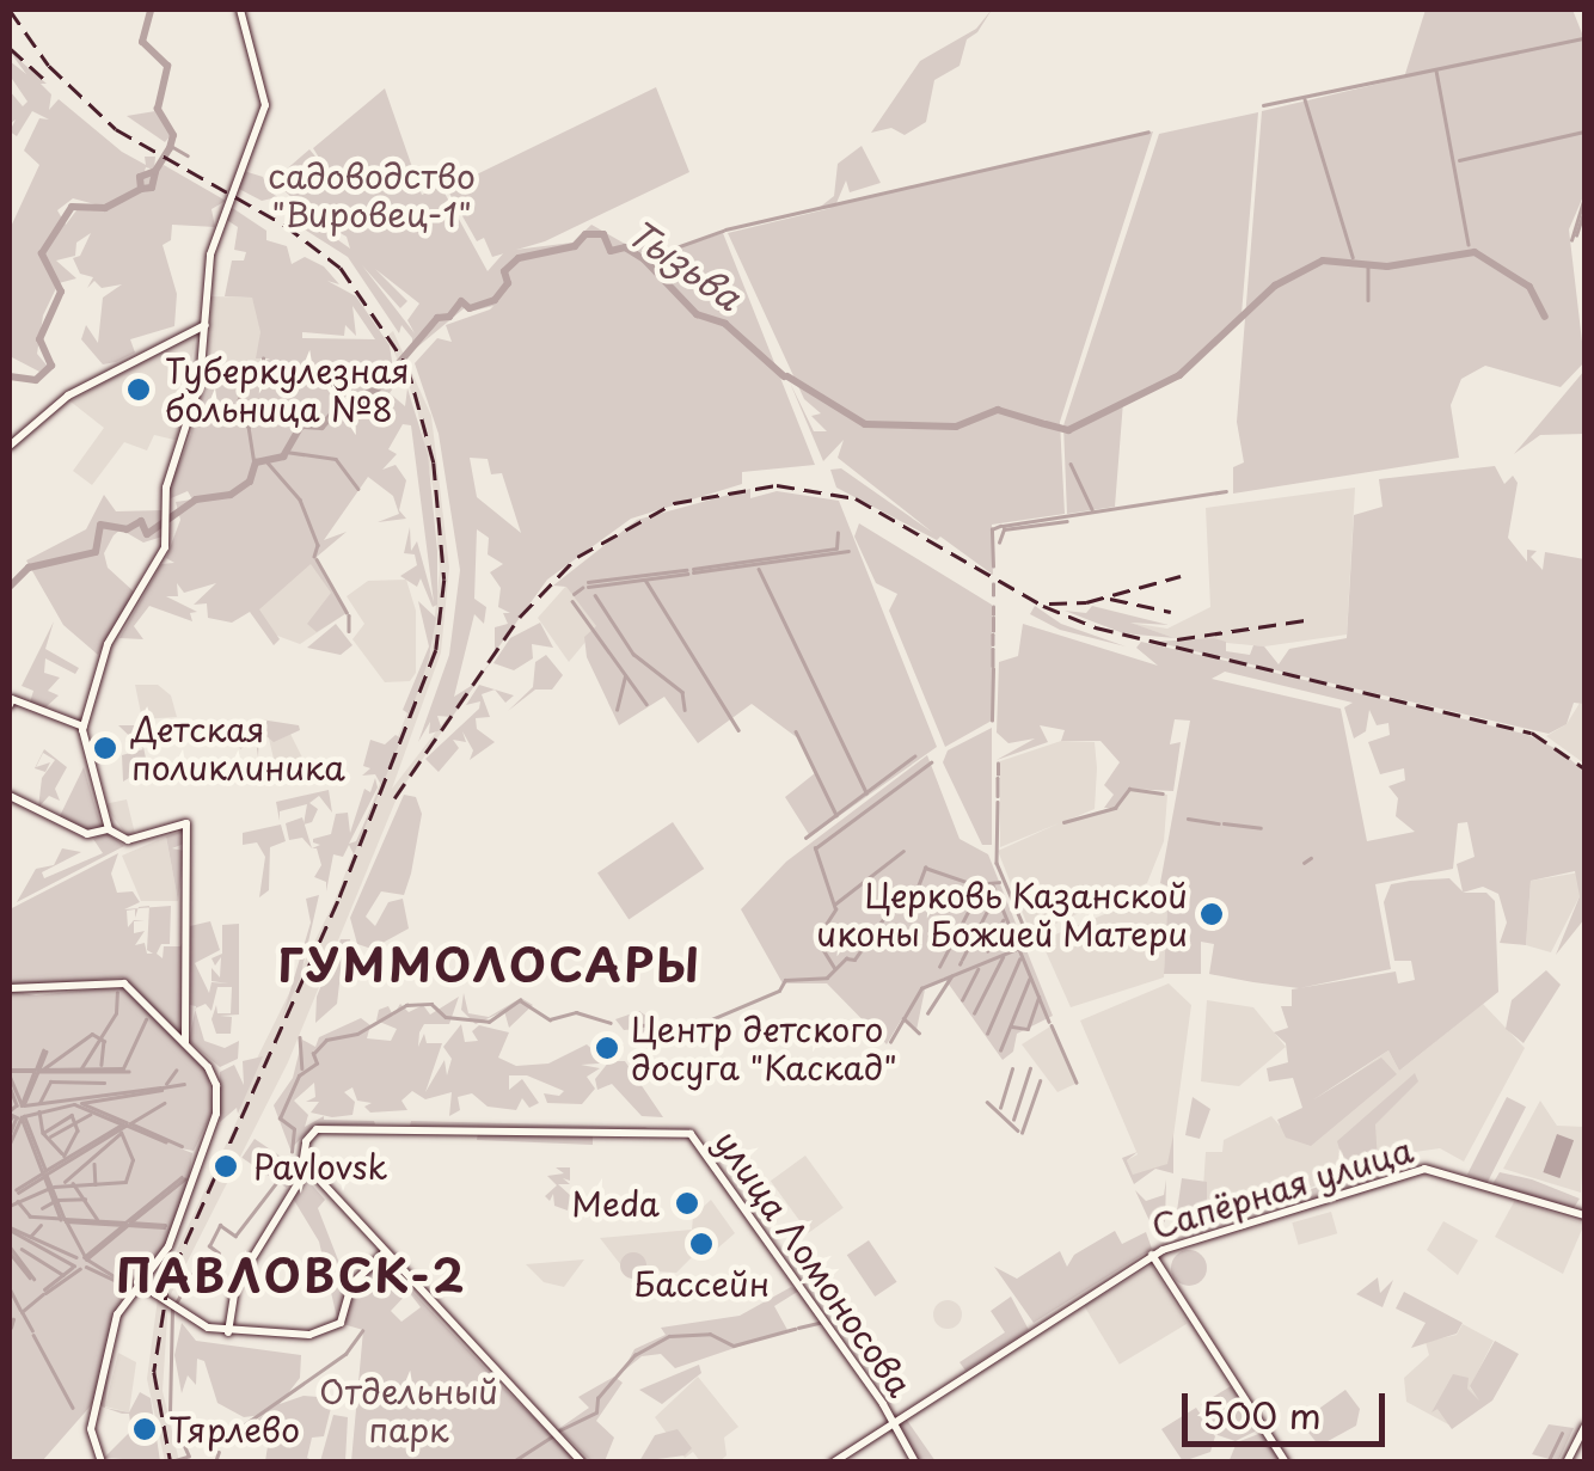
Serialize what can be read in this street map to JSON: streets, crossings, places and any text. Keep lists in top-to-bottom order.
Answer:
{
  "streets": {
    "main road": ["Сапёрная улица", "улица Ломоносова"]
  },
  "crossings": [
    ["Сапёрная улица", "улица Ломоносова"]
  ],
  "districts": ["ГУММОЛОСАРЫ", "ПАВЛОВСК-2"],
  "water": ["Тызьва"],
  "parks": ["садоводство \"Вировец-1\"", "Отдельный парк"],
  "places": [
    "Туберкулезная больница №8",
    "Детская поликлиника",
    "Церковь Казанской иконы Божией Матери",
    "Центр детского досуга \"Каскад\"",
    "Pavlovsk",
    "Meda",
    "Бассейн",
    "Тярлево"
  ],
  "scale_bar": "500 m"
}
